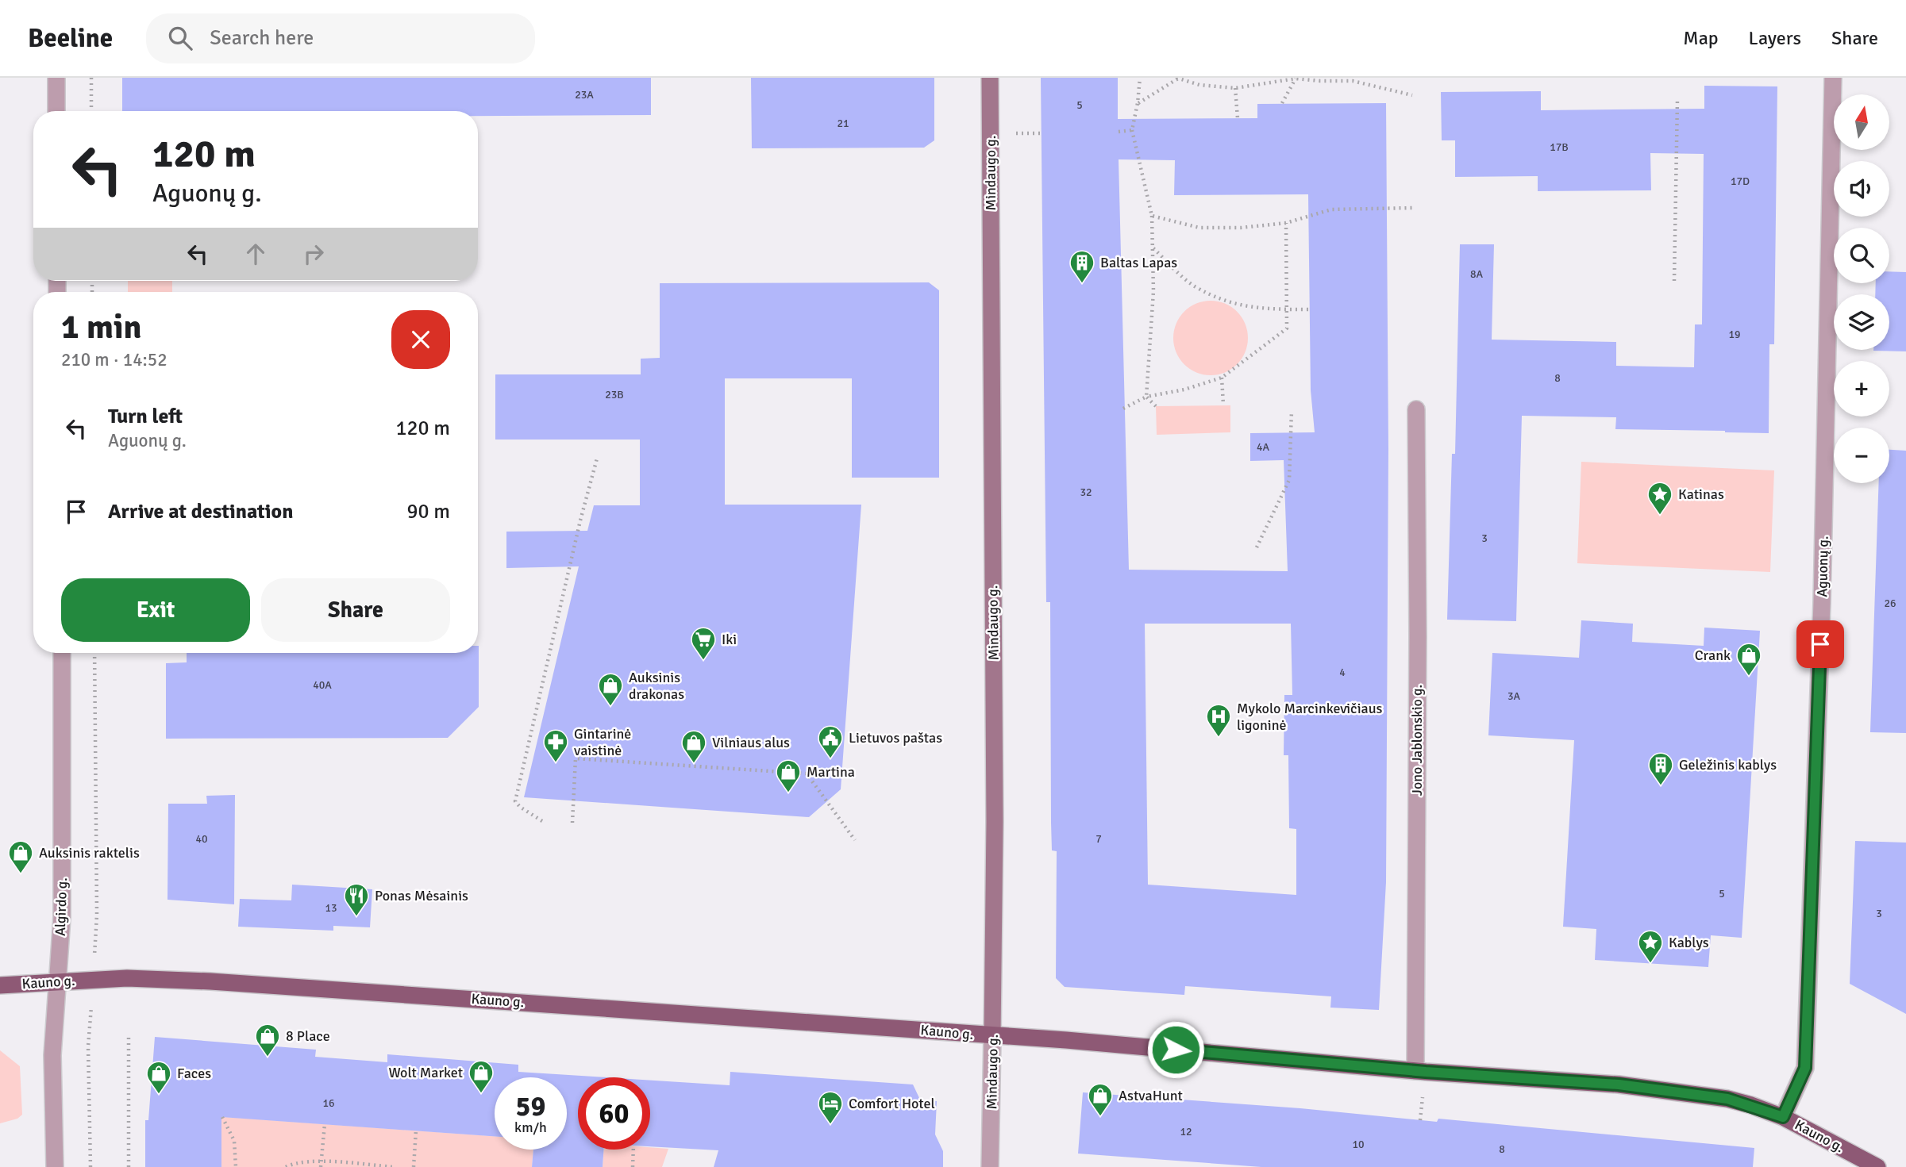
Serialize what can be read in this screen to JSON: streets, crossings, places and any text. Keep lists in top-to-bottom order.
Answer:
{
  "streets": {
    "main road": ["Mindaugo g.", "Kauno g."],
    "street": ["Aguonų g.", "Jono Jablonskio g.", "Algirdo g."]
  },
  "crossings": [
    ["Mindaugo g.", "Kauno g."],
    ["Aguonų g.", "Kauno g."],
    ["Jono Jablonskio g.", "Kauno g."],
    ["Algirdo g.", "Kauno g."]
  ],
  "places": {
    "building": ["Baltas Lapas", "Geležinis kablys"],
    "place": ["Katinas", "Kablys"],
    "supermarket": ["Iki"],
    "shop": [
      "Crank",
      "Auksinis drakonas",
      "Vilniaus alus",
      "Martina",
      "Auksinis raktelis",
      "8 Place",
      "Wolt Market",
      "Faces",
      "AstvaHunt"
    ],
    "hospital": ["Mykolo Marcinkevičiaus ligoninė"],
    "public building": ["Lietuvos paštas"],
    "pharmacy": ["Gintarinė vaistinė"],
    "restaurant": ["Ponas Mėsainis"],
    "hotel": ["Comfort Hotel"]
  },
  "house_numbers": [
    "23A",
    "5",
    "21",
    "17B",
    "17D",
    "8A",
    "19",
    "8",
    "23B",
    "4A",
    "32",
    "3",
    "26",
    "4",
    "40A",
    "3A",
    "40",
    "7",
    "5",
    "13",
    "3",
    "16",
    "12",
    "10",
    "8"
  ],
  "north": "top",
  "page": {
    "header": "Beeline",
    "search": "Search here",
    "nav": ["Map", "Layers", "Share"],
    "map_buttons": ["+", "−"],
    "turn": ["120 m", "Aguonų g."],
    "heading": ["1 min", "210 m · 14:52"],
    "list": [
      {
        "name": "Turn left",
        "note": "Aguonų g.",
        "value": "120 m"
      },
      {
        "name": "Arrive at destination",
        "value": "90 m"
      }
    ],
    "buttons": ["Exit", "Share"],
    "speed": "59 km/h",
    "limit": "60"
  }
}
